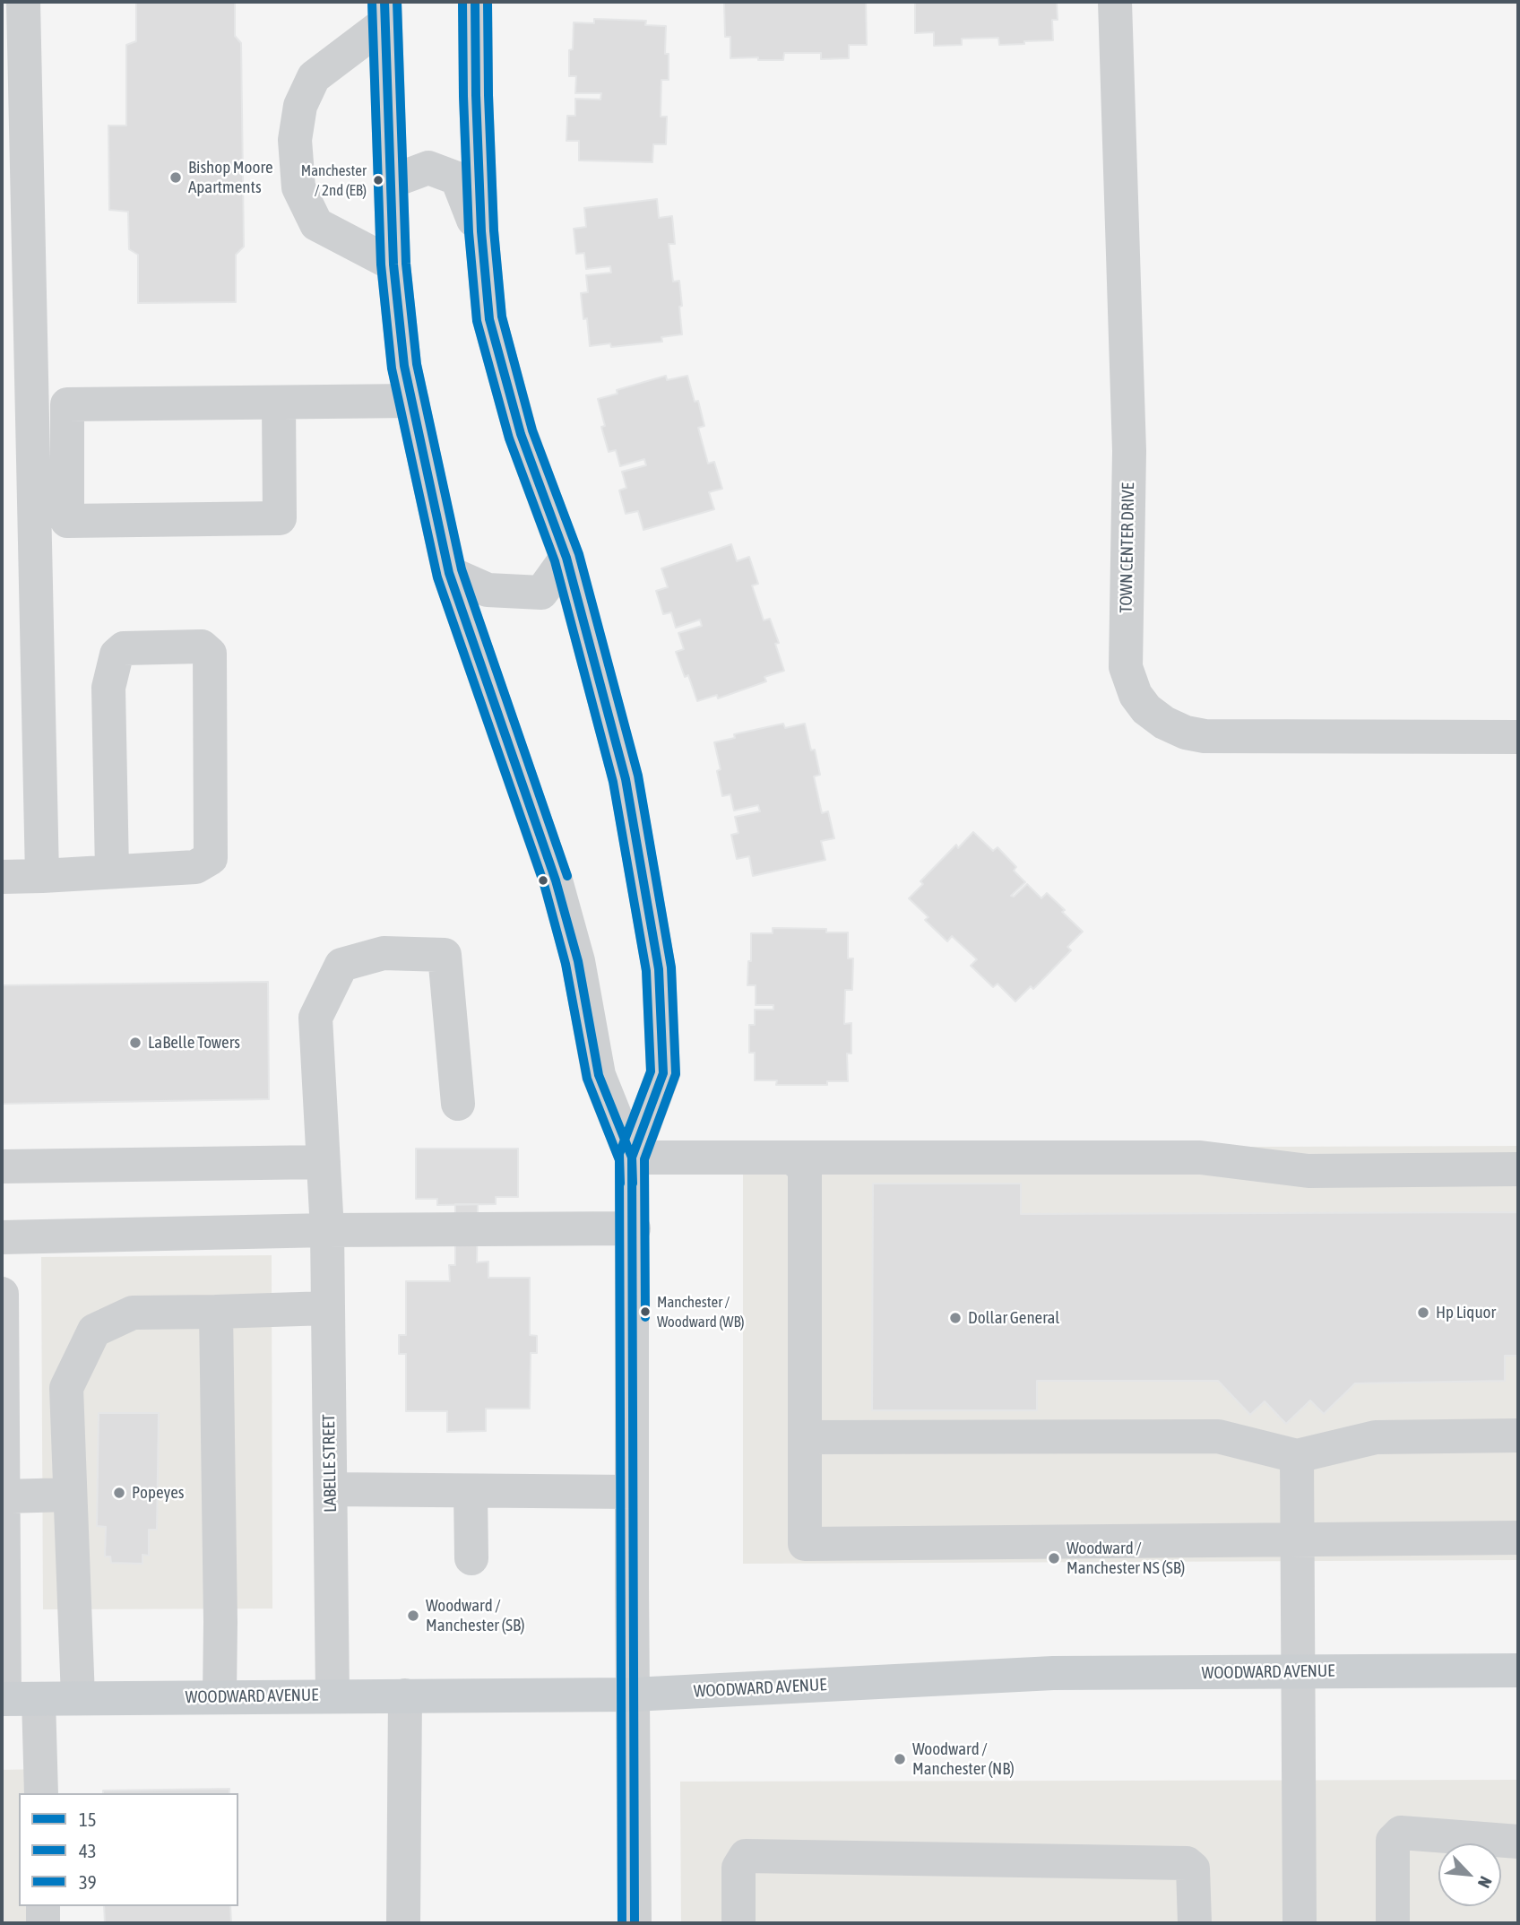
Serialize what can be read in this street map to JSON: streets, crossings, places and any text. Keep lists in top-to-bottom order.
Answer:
{
  "streets": {
    "main road": ["WOODWARD AVENUE"],
    "street": ["TOWN CENTER DRIVE", "LABELLE STREET"]
  },
  "crossings": [
    ["LABELLE STREET", "WOODWARD AVENUE"]
  ],
  "places": [
    "Bishop Moore Apartments",
    "Manchester / 2nd (EB)",
    "LaBelle Towers",
    "Manchester / Woodward (WB)",
    "Hp Liquor",
    "Dollar General",
    "Popeyes",
    "Woodward / Manchester NS (SB)",
    "Woodward / Manchester (SB)",
    "Woodward / Manchester (NB)"
  ],
  "lines": ["transit line 15", "transit line 43", "transit line 39"],
  "legend": ["15", "43", "39"],
  "north": "bottom right"
}
